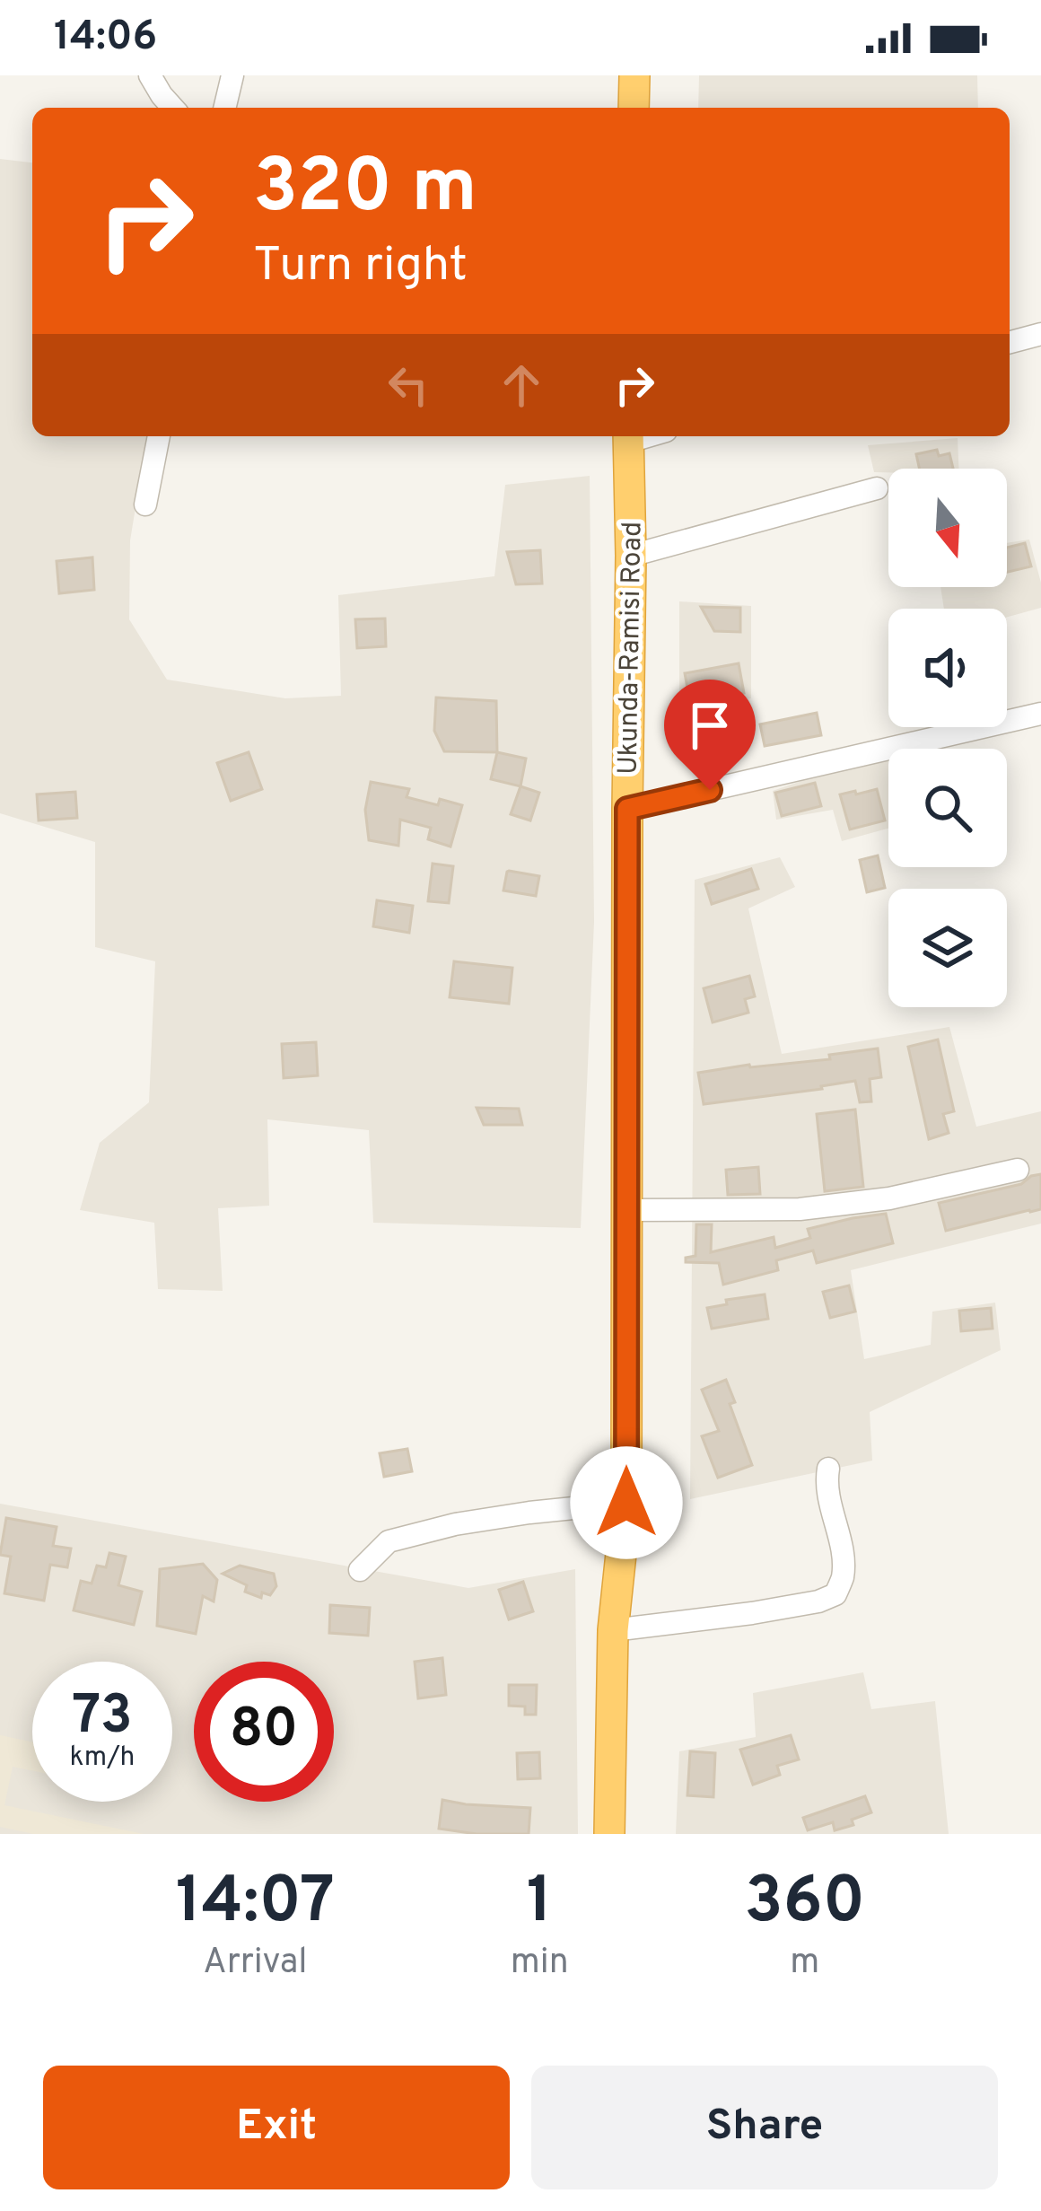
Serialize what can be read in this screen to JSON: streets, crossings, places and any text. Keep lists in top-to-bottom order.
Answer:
{
  "streets": {
    "highway": ["Ukunda-Ramisi Road"]
  },
  "north": "bottom",
  "page": {
    "status": "14:06",
    "turn": ["320 m", "Turn right"],
    "speed": "73 km/h",
    "limit": "80",
    "eta": [
      "14:07",
      "Arrival",
      "1",
      "min",
      "360",
      "m"
    ],
    "buttons": ["Exit", "Share"]
  }
}
